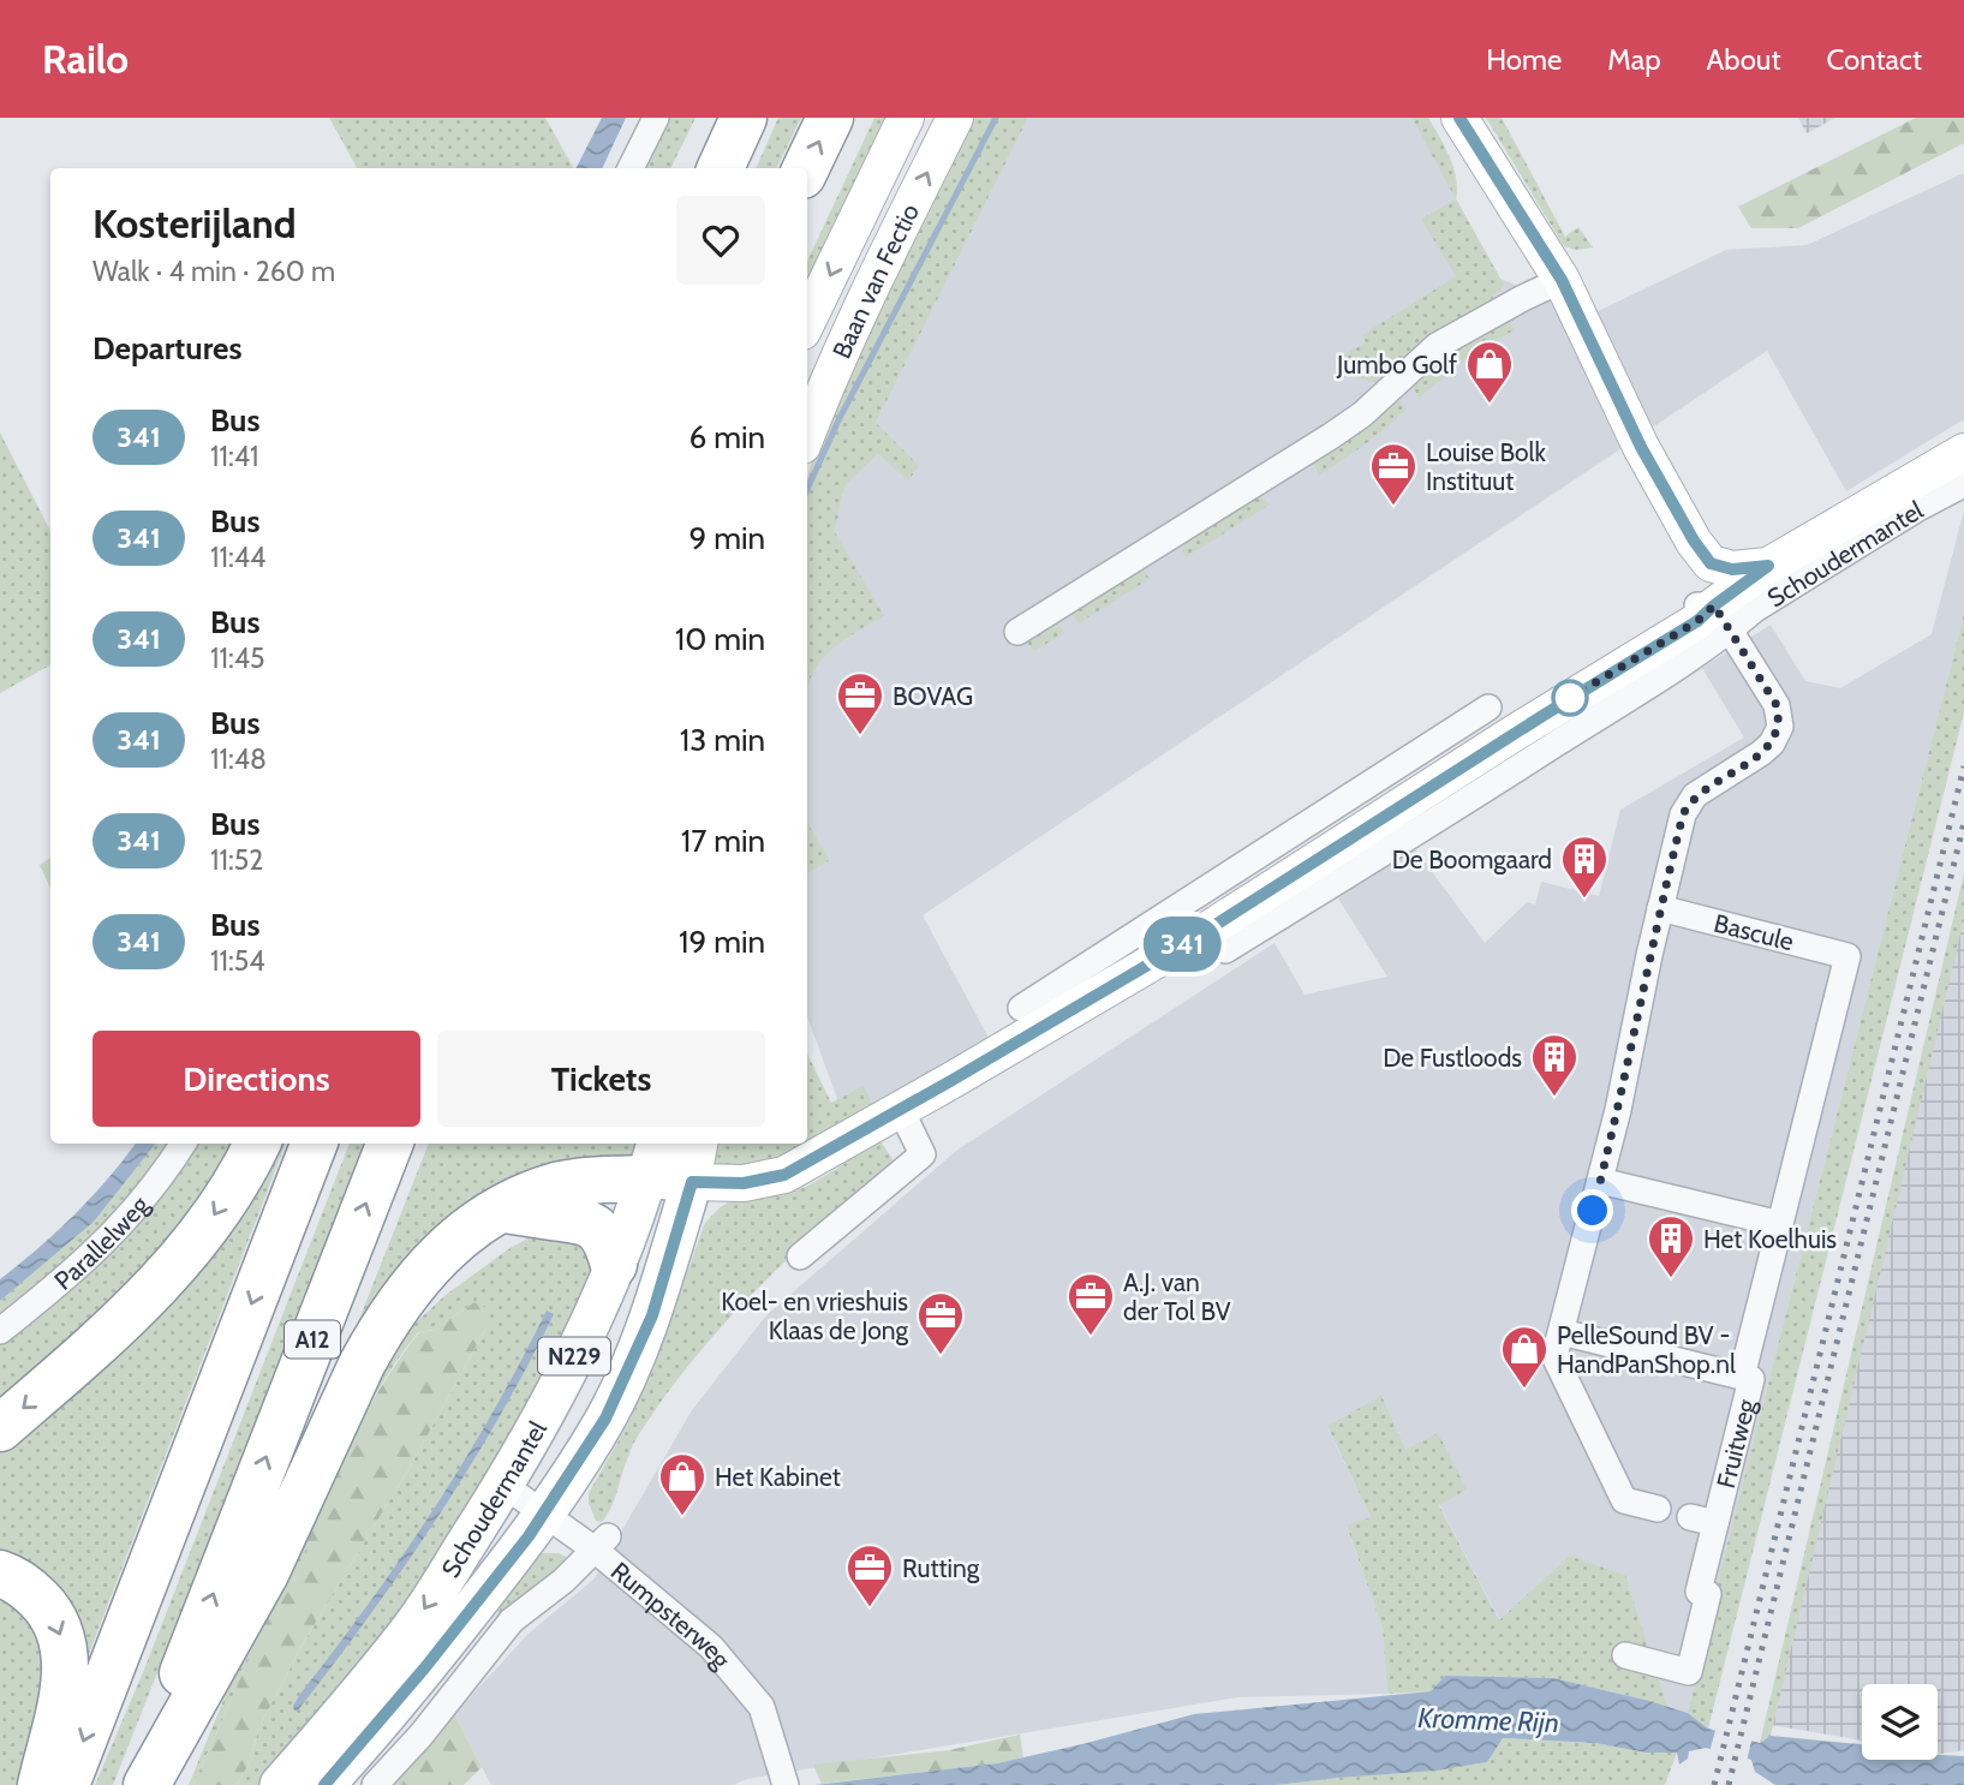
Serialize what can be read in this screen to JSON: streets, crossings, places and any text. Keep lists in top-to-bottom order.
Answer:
{
  "streets": {
    "highway": ["A12"],
    "main road": ["Schoudermantel", "N229"],
    "street": [
      "Baan van Fectio",
      "Bascule",
      "Parallelweg",
      "Fruitweg",
      "Rumpsterweg"
    ]
  },
  "crossings": [
    ["Schoudermantel", "A12"],
    ["Schoudermantel", "Rumpsterweg"],
    ["Bascule", "Fruitweg"]
  ],
  "water": ["Kromme Rijn"],
  "places": {
    "shop": ["Jumbo Golf", "PelleSound BV - HandPanShop.nl", "Het Kabinet"],
    "office": [
      "Louise Bolk Instituut",
      "BOVAG",
      "A.J. van der Tol BV",
      "Koel- en vrieshuis Klaas de Jong",
      "Rutting"
    ],
    "building": ["De Boomgaard", "De Fustloods", "Het Koelhuis"]
  },
  "lines": ["bus line 341"],
  "page": {
    "header": "Railo",
    "nav": [
      "Home",
      "Map",
      "About",
      "Contact"
    ],
    "on_map": "341",
    "heading": [
      ["Kosterijland", "Walk · 4 min · 260 m"],
      "Departures"
    ],
    "list": [
      {
        "mark": "341",
        "name": "Bus",
        "note": "11:41",
        "value": "6 min"
      },
      {
        "mark": "341",
        "name": "Bus",
        "note": "11:44",
        "value": "9 min"
      },
      {
        "mark": "341",
        "name": "Bus",
        "note": "11:45",
        "value": "10 min"
      },
      {
        "mark": "341",
        "name": "Bus",
        "note": "11:48",
        "value": "13 min"
      },
      {
        "mark": "341",
        "name": "Bus",
        "note": "11:52",
        "value": "17 min"
      },
      {
        "mark": "341",
        "name": "Bus",
        "note": "11:54",
        "value": "19 min"
      }
    ],
    "buttons": ["Directions", "Tickets"]
  }
}
